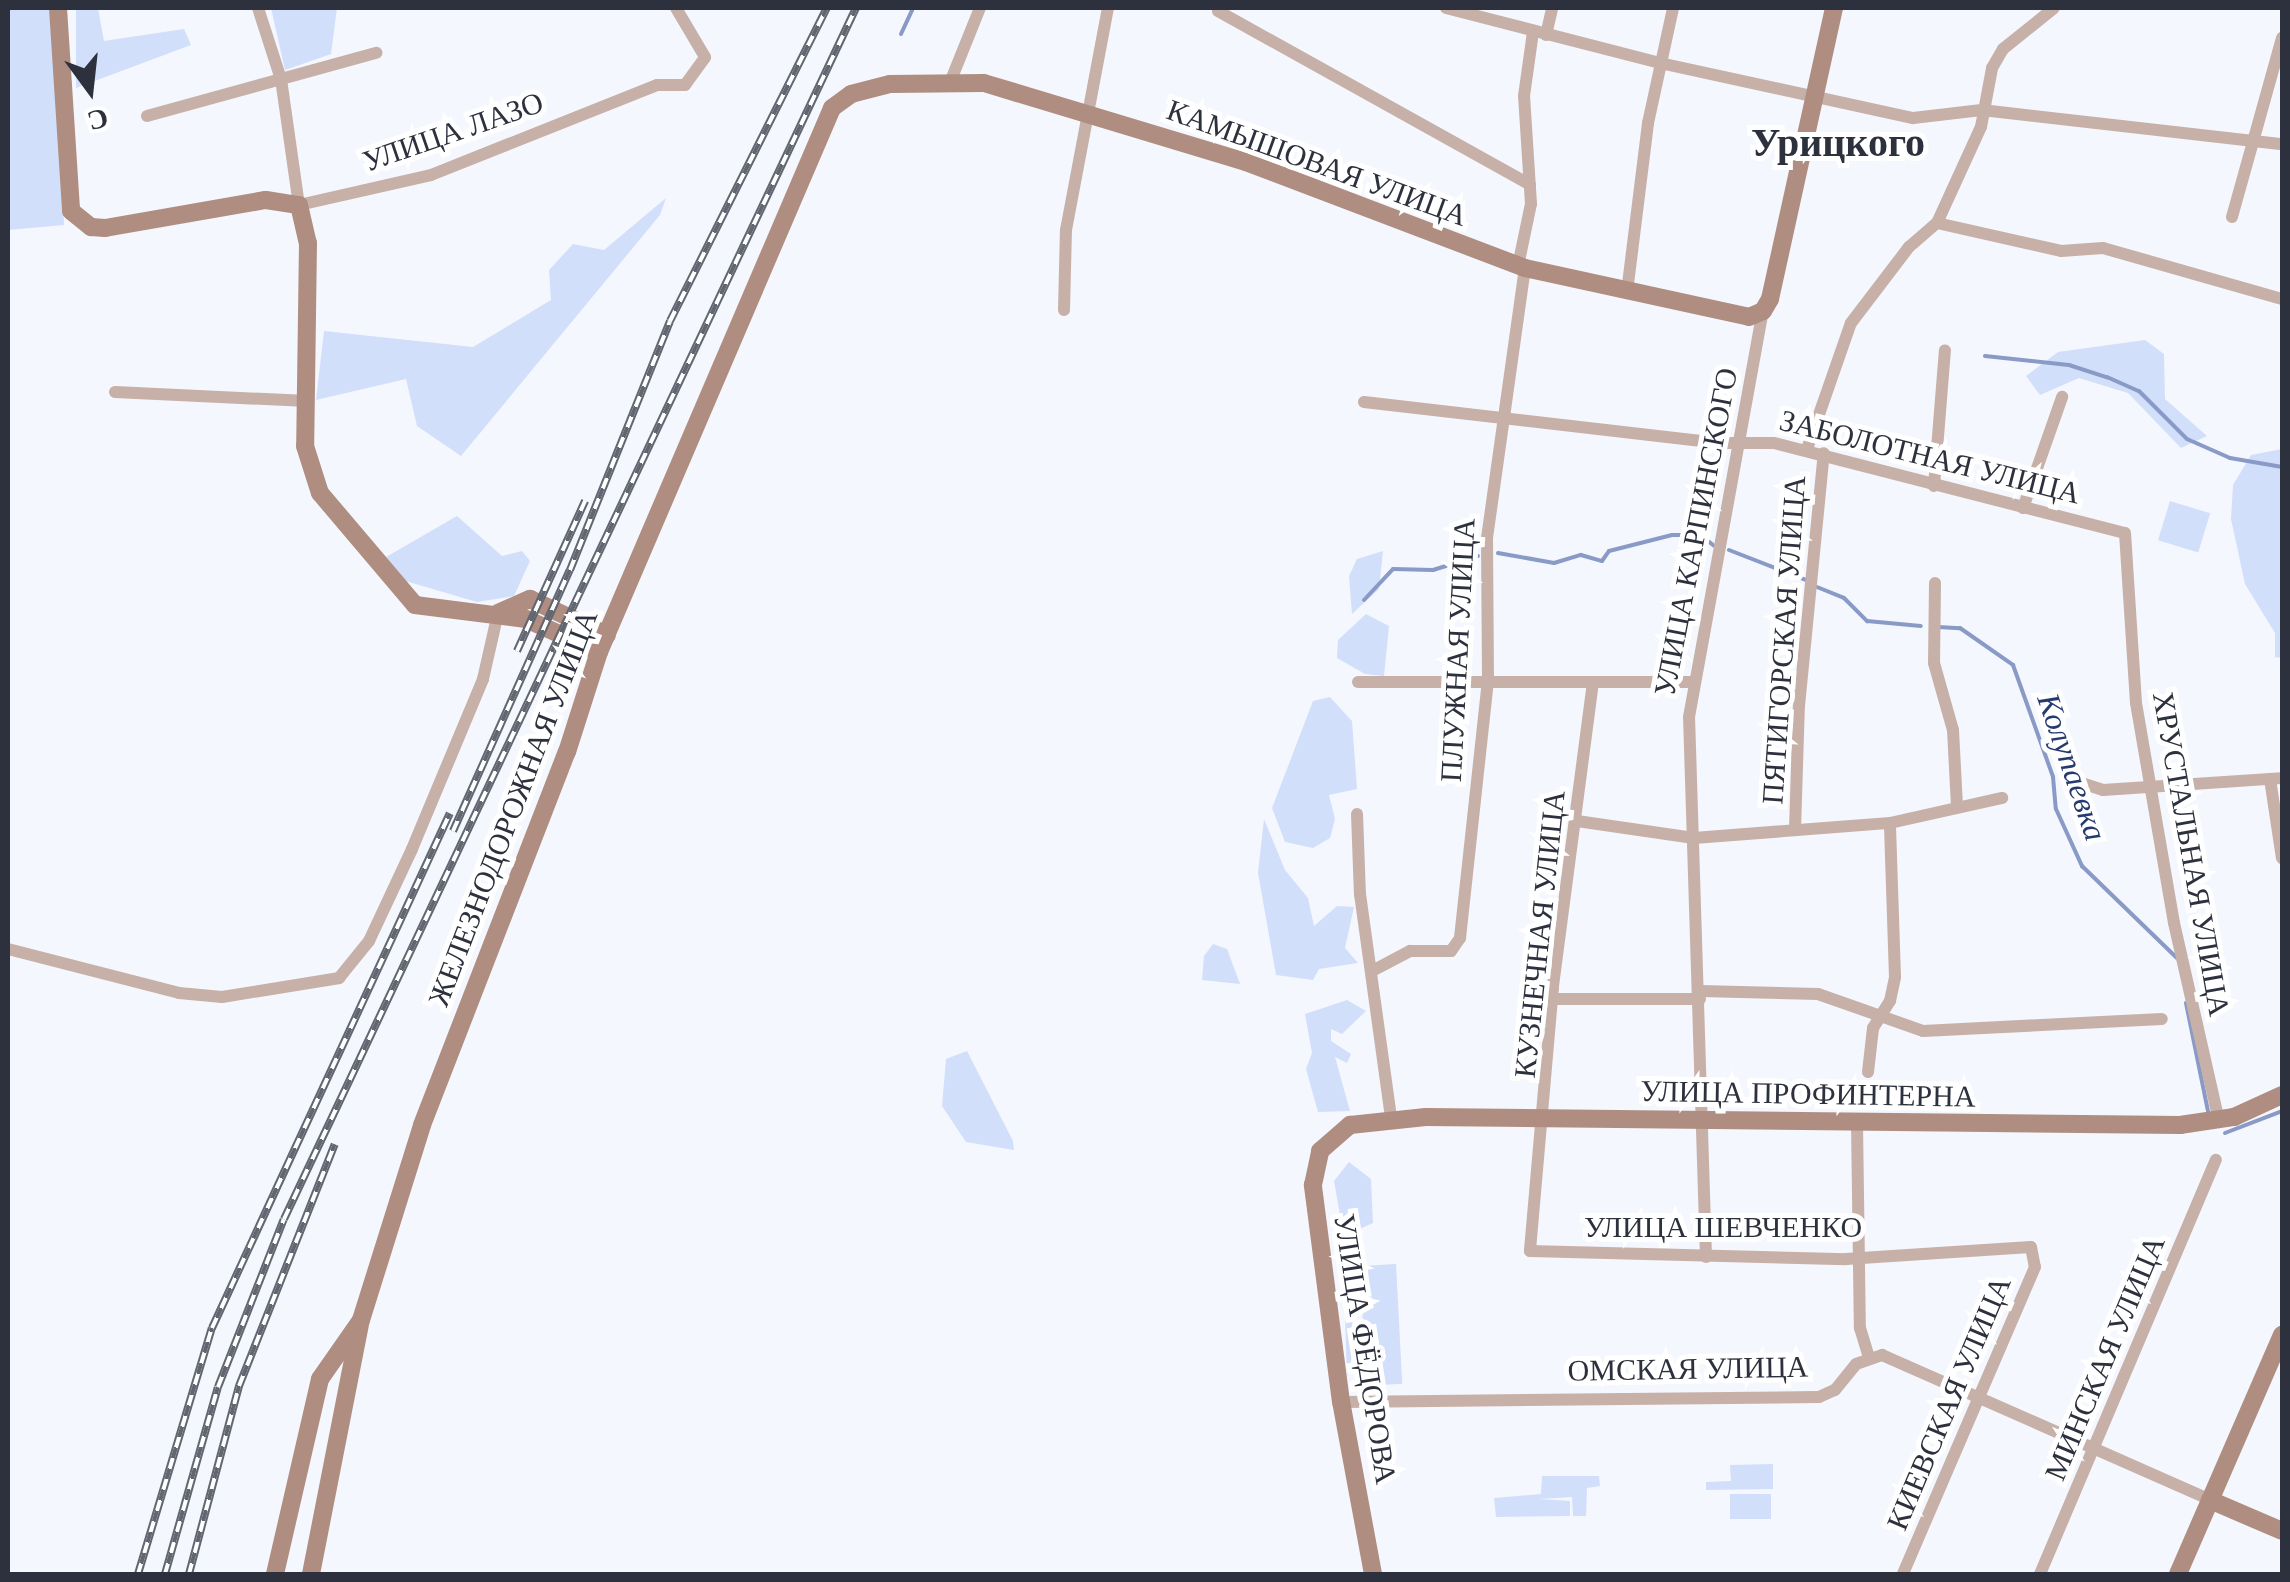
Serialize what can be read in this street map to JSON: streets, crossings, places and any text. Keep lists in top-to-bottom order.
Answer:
{
  "streets": {
    "main road": [
      "УЛИЦА ЛАЗО",
      "КАМЫШОВАЯ УЛИЦА",
      "УЛИЦА КАРПИНСКОГО",
      "ЖЕЛЕЗНОДОРОЖНАЯ УЛИЦА",
      "УЛИЦА ПРОФИНТЕРНА",
      "УЛИЦА ФЁДОРОВА"
    ],
    "street": [
      "ЗАБОЛОТНАЯ УЛИЦА",
      "ПЯТИГОРСКАЯ УЛИЦА",
      "ПЛУЖНАЯ УЛИЦА",
      "ХРУСТАЛЬНАЯ УЛИЦА",
      "КУЗНЕЧНАЯ УЛИЦА",
      "УЛИЦА ШЕВЧЕНКО",
      "МИНСКАЯ УЛИЦА",
      "ОМСКАЯ УЛИЦА",
      "КИЕВСКАЯ УЛИЦА"
    ]
  },
  "crossings": [
    ["КАМЫШОВАЯ УЛИЦА", "УЛИЦА КАРПИНСКОГО"],
    ["КАМЫШОВАЯ УЛИЦА", "ПЛУЖНАЯ УЛИЦА"],
    ["КАМЫШОВАЯ УЛИЦА", "ЖЕЛЕЗНОДОРОЖНАЯ УЛИЦА"],
    ["ЗАБОЛОТНАЯ УЛИЦА", "УЛИЦА КАРПИНСКОГО"],
    ["ЗАБОЛОТНАЯ УЛИЦА", "ПЯТИГОРСКАЯ УЛИЦА"],
    ["ЗАБОЛОТНАЯ УЛИЦА", "ПЛУЖНАЯ УЛИЦА"],
    ["ЗАБОЛОТНАЯ УЛИЦА", "ХРУСТАЛЬНАЯ УЛИЦА"],
    ["УЛИЦА КАРПИНСКОГО", "УЛИЦА ПРОФИНТЕРНА"],
    ["УЛИЦА КАРПИНСКОГО", "УЛИЦА ШЕВЧЕНКО"],
    ["ХРУСТАЛЬНАЯ УЛИЦА", "УЛИЦА ПРОФИНТЕРНА"],
    ["КУЗНЕЧНАЯ УЛИЦА", "УЛИЦА ПРОФИНТЕРНА"],
    ["КУЗНЕЧНАЯ УЛИЦА", "УЛИЦА ШЕВЧЕНКО"],
    ["УЛИЦА ПРОФИНТЕРНА", "УЛИЦА ФЁДОРОВА"],
    ["УЛИЦА ШЕВЧЕНКО", "КИЕВСКАЯ УЛИЦА"],
    ["УЛИЦА ФЁДОРОВА", "ОМСКАЯ УЛИЦА"]
  ],
  "districts": ["Урицкого"],
  "water": ["Колупаевка"],
  "north": "bottom"
}
